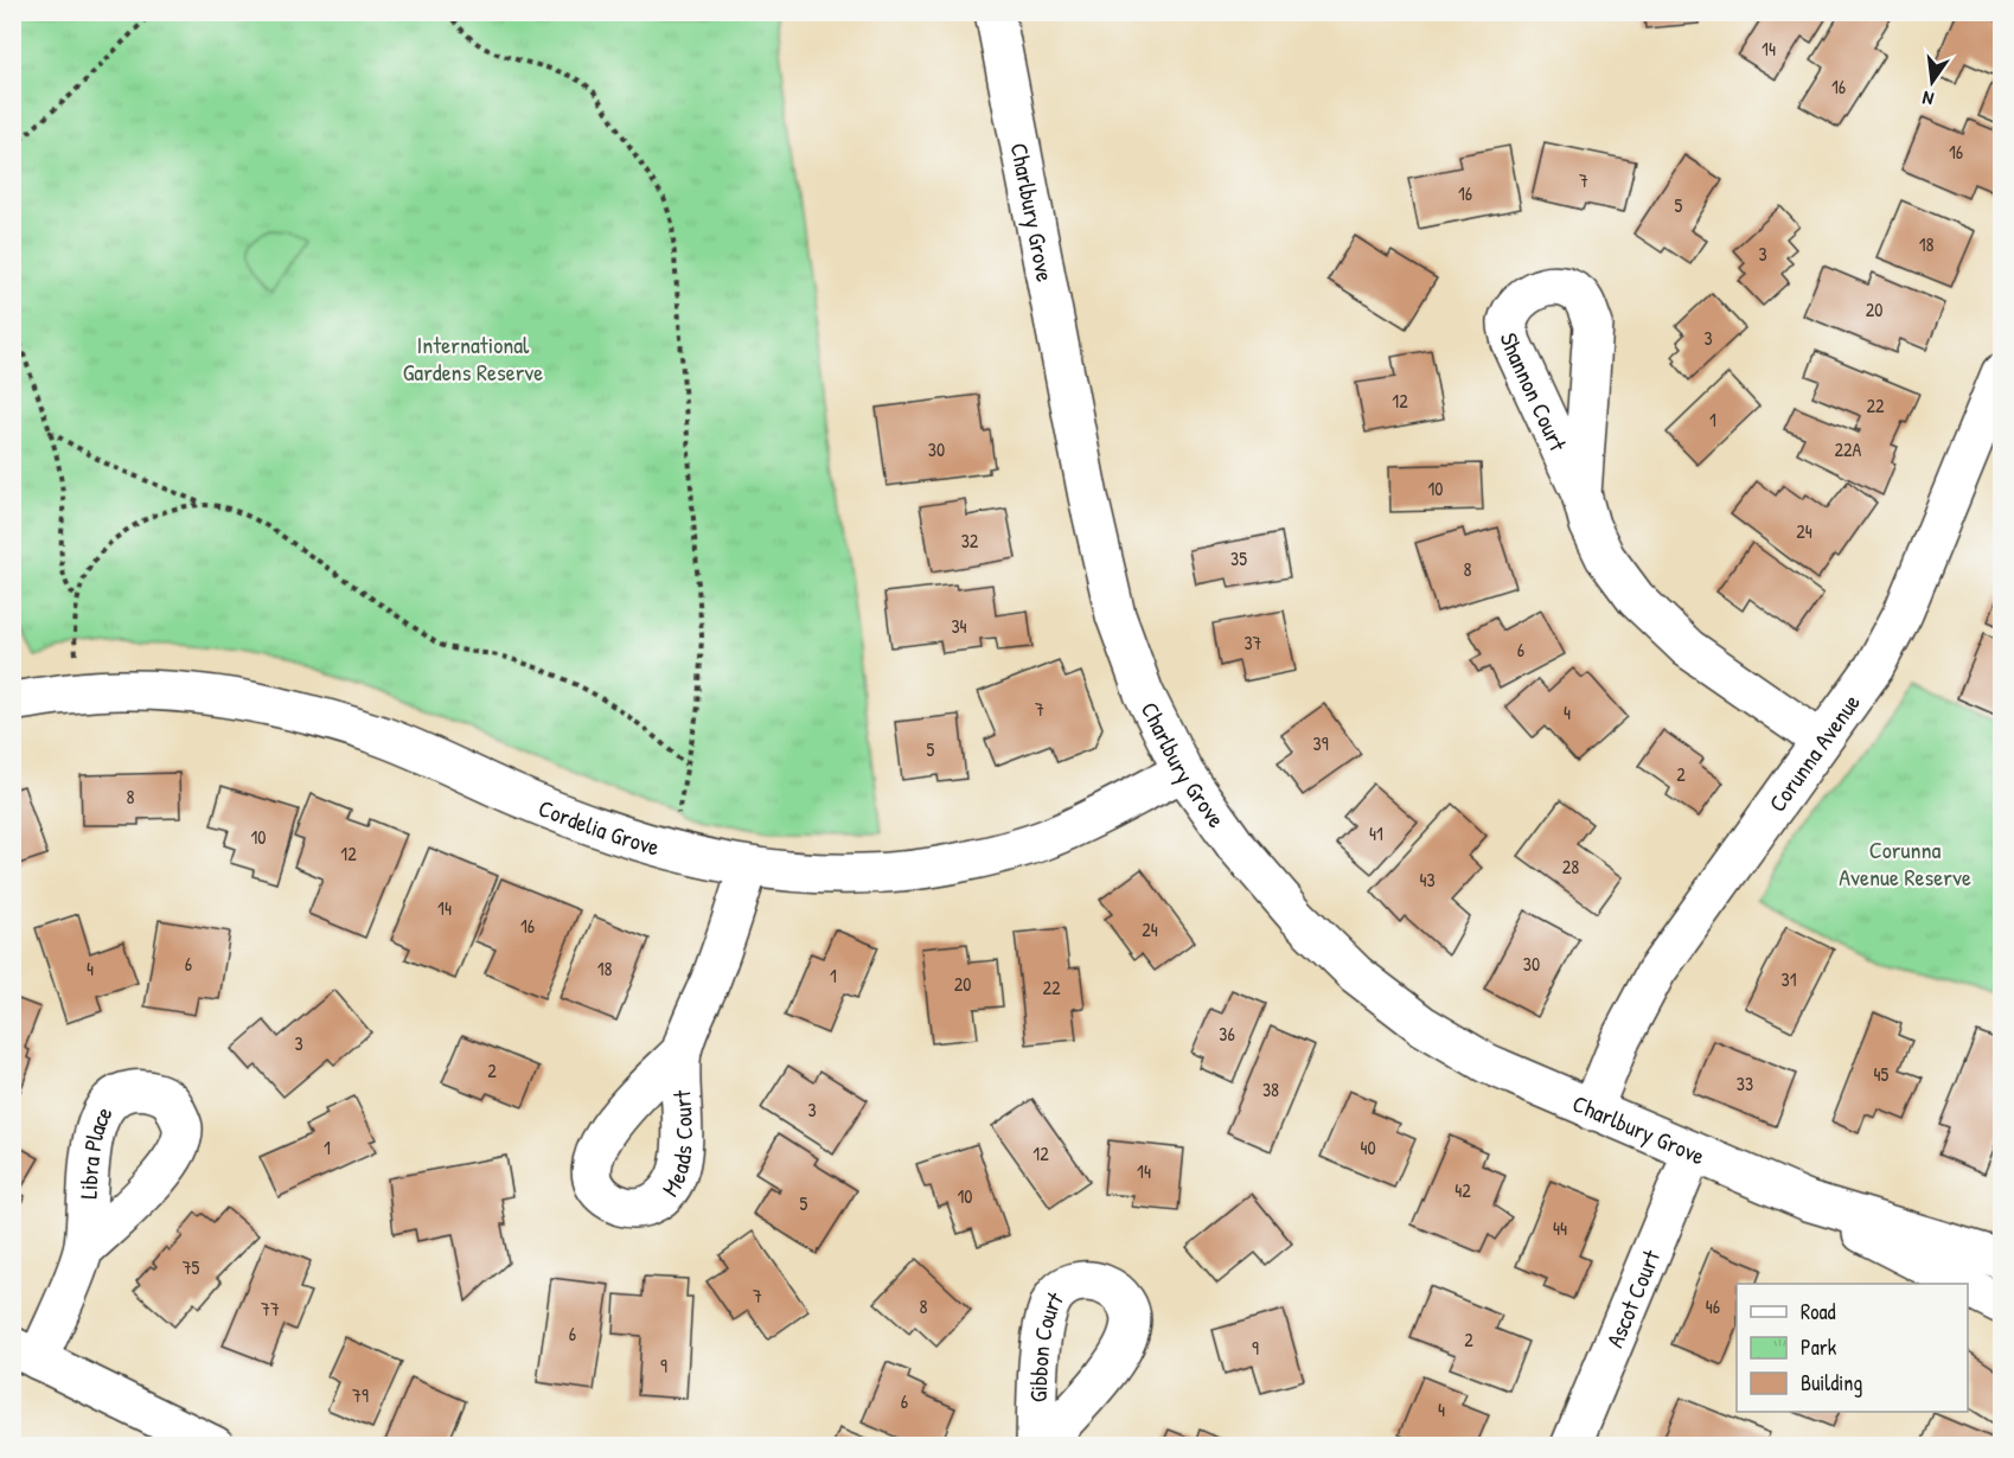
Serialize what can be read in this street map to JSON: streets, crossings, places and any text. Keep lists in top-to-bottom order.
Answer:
{
  "streets": {
    "street": [
      "Charlbury Grove",
      "Corunna Avenue",
      "Cordelia Grove",
      "Ascot Court"
    ]
  },
  "crossings": [
    ["Charlbury Grove", "Corunna Avenue"],
    ["Charlbury Grove", "Cordelia Grove"],
    ["Charlbury Grove", "Ascot Court"]
  ],
  "parks": ["International Gardens Reserve", "Corunna Avenue Reserve"],
  "house_numbers": [
    "14",
    "16",
    "16",
    "7",
    "16",
    "5",
    "18",
    "3",
    "20",
    "3",
    "12",
    "22",
    "1",
    "30",
    "22A",
    "10",
    "24",
    "32",
    "35",
    "8",
    "34",
    "37",
    "6",
    "7",
    "4",
    "39",
    "5",
    "2",
    "8",
    "41",
    "10",
    "12",
    "28",
    "43",
    "14",
    "16",
    "24",
    "6",
    "30",
    "4",
    "18",
    "1",
    "31",
    "20",
    "22",
    "36",
    "3",
    "2",
    "45",
    "33",
    "38",
    "3",
    "1",
    "40",
    "12",
    "14",
    "42",
    "10",
    "5",
    "44",
    "75",
    "7",
    "8",
    "46",
    "77",
    "6",
    "2",
    "9",
    "9",
    "79",
    "6",
    "4"
  ],
  "legend": ["Road", "Park", "Building"],
  "north": "bottom"
}
